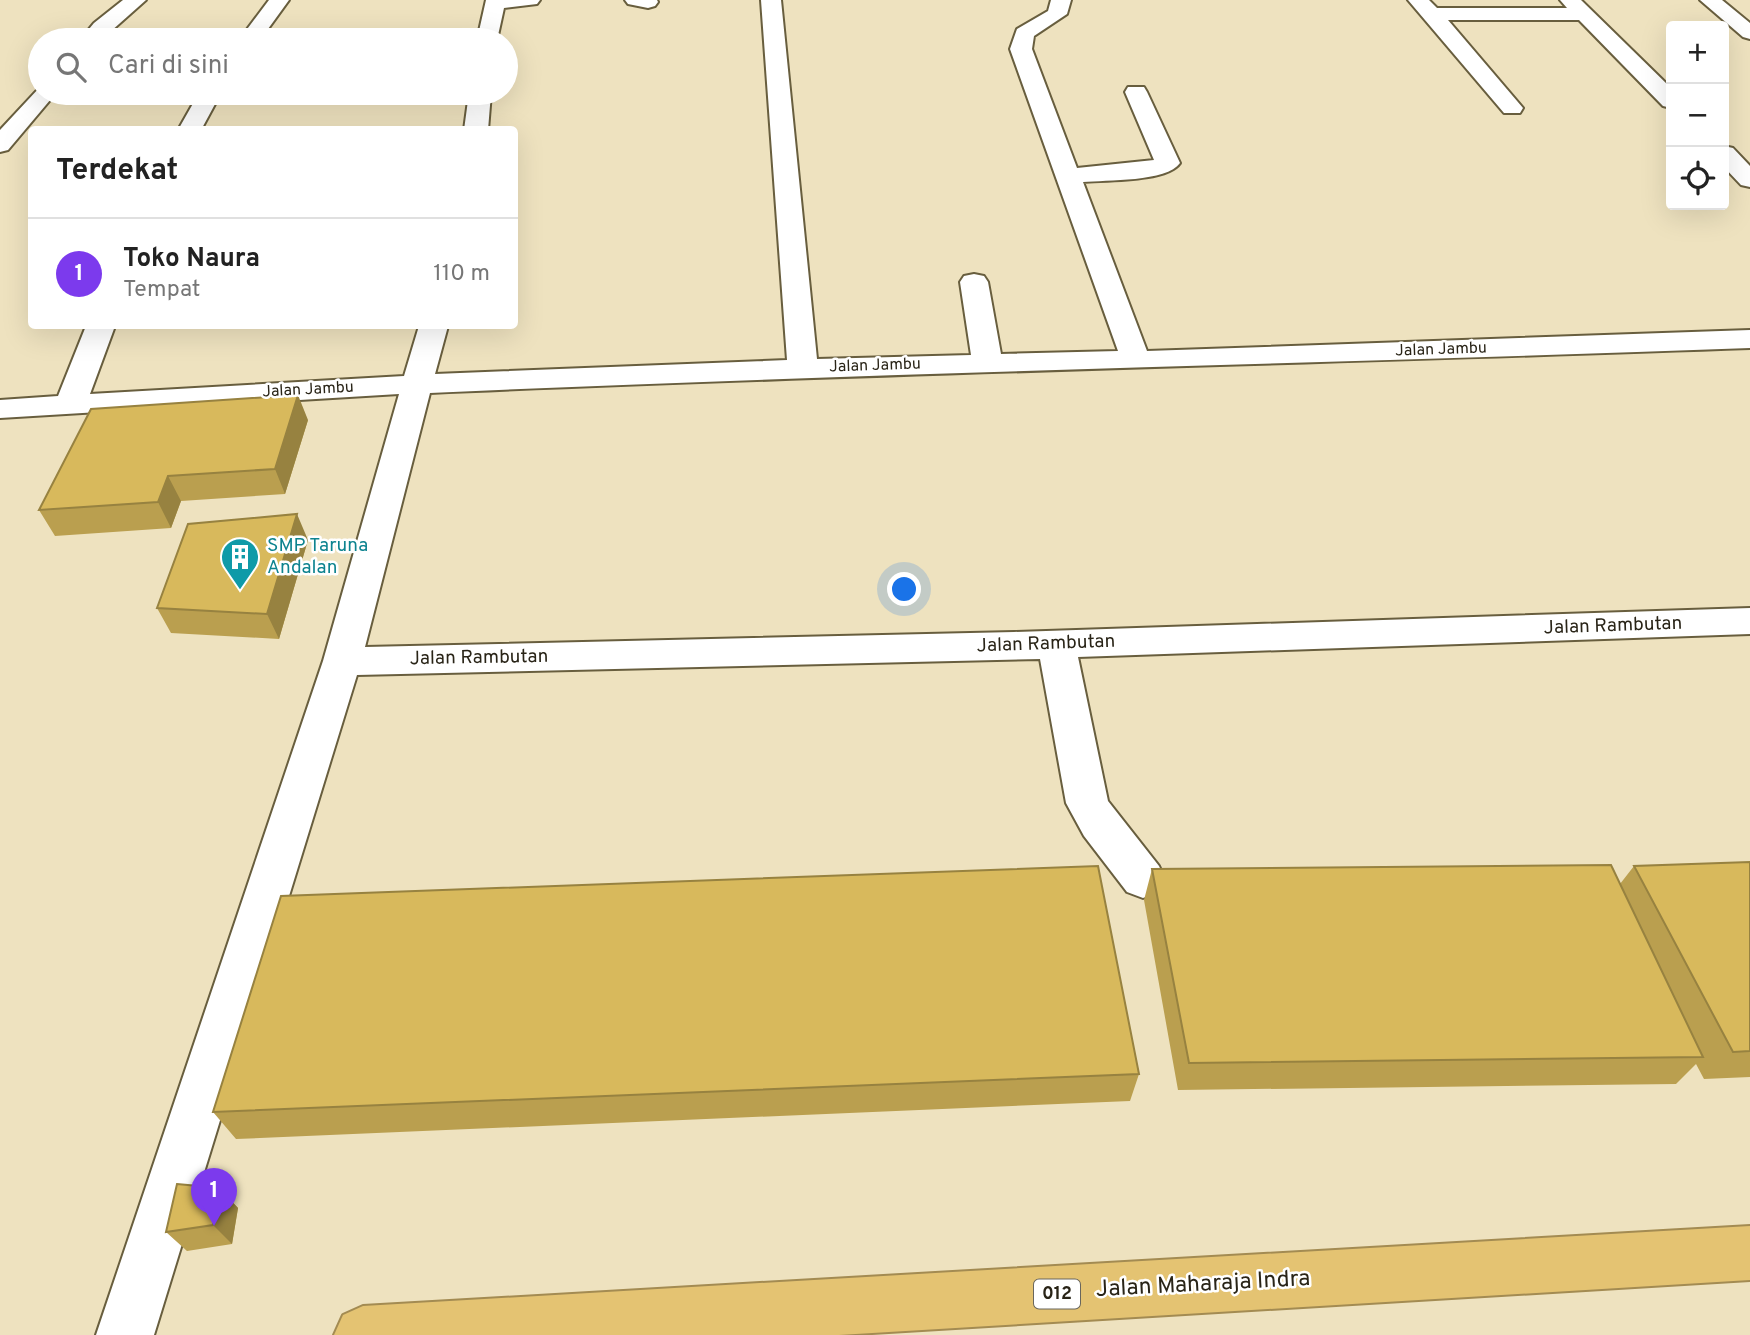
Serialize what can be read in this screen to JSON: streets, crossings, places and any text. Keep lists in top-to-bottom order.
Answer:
{
  "streets": {
    "highway": ["Jalan Maharaja Indra", "012"],
    "street": ["Jalan Jambu", "Jalan Rambutan"]
  },
  "places": {
    "building": ["SMP Taruna Andalan"]
  },
  "page": {
    "map_buttons": ["+", "−"],
    "search": "Cari di sini",
    "heading": "Terdekat",
    "list": [
      {
        "mark": "1",
        "name": "Toko Naura",
        "note": "Tempat",
        "value": "110 m"
      }
    ],
    "pins": "1"
  }
}
